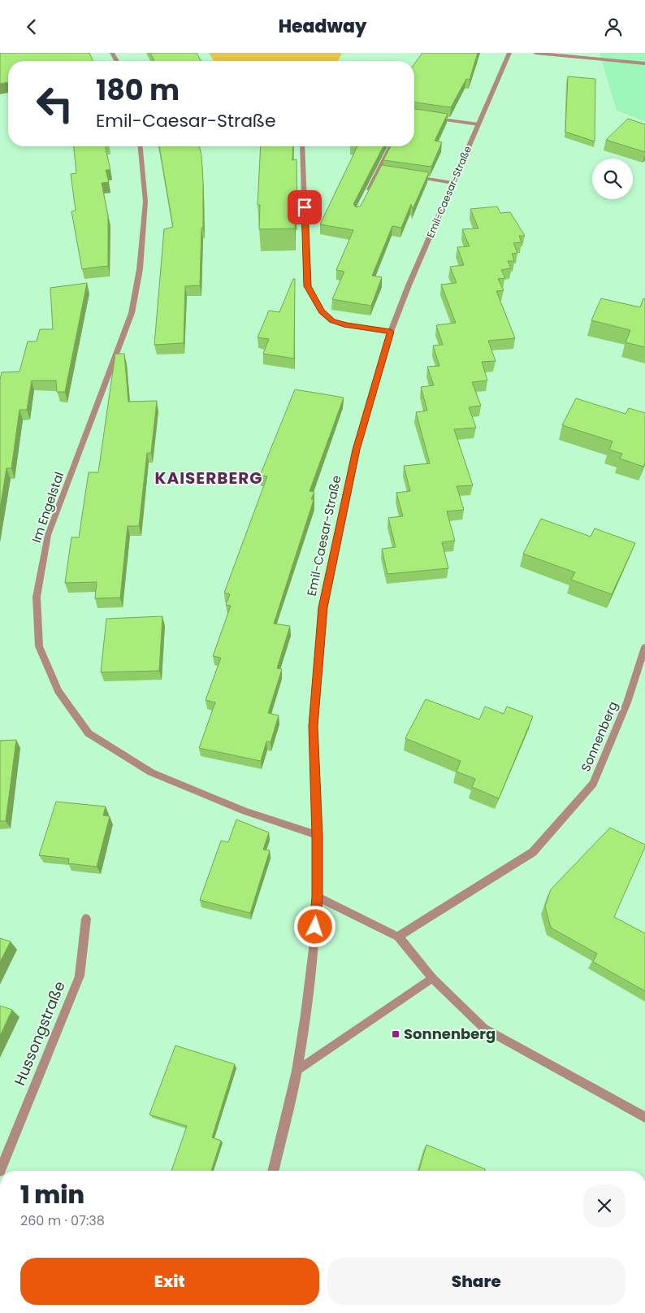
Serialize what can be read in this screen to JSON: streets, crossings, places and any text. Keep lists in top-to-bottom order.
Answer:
{
  "streets": {
    "street": [
      "Emil-Caesar-Straße",
      "Im Engelstal",
      "Sonnenberg",
      "Hussongstraße"
    ]
  },
  "crossings": [
    ["Emil-Caesar-Straße", "Im Engelstal"]
  ],
  "districts": ["KAISERBERG"],
  "places": {
    "transit": ["Sonnenberg"]
  },
  "page": {
    "header": "Headway",
    "turn": ["180 m", "Emil-Caesar-Straße"],
    "heading": ["1 min", "260 m · 07:38"],
    "buttons": ["Exit", "Share"]
  }
}
